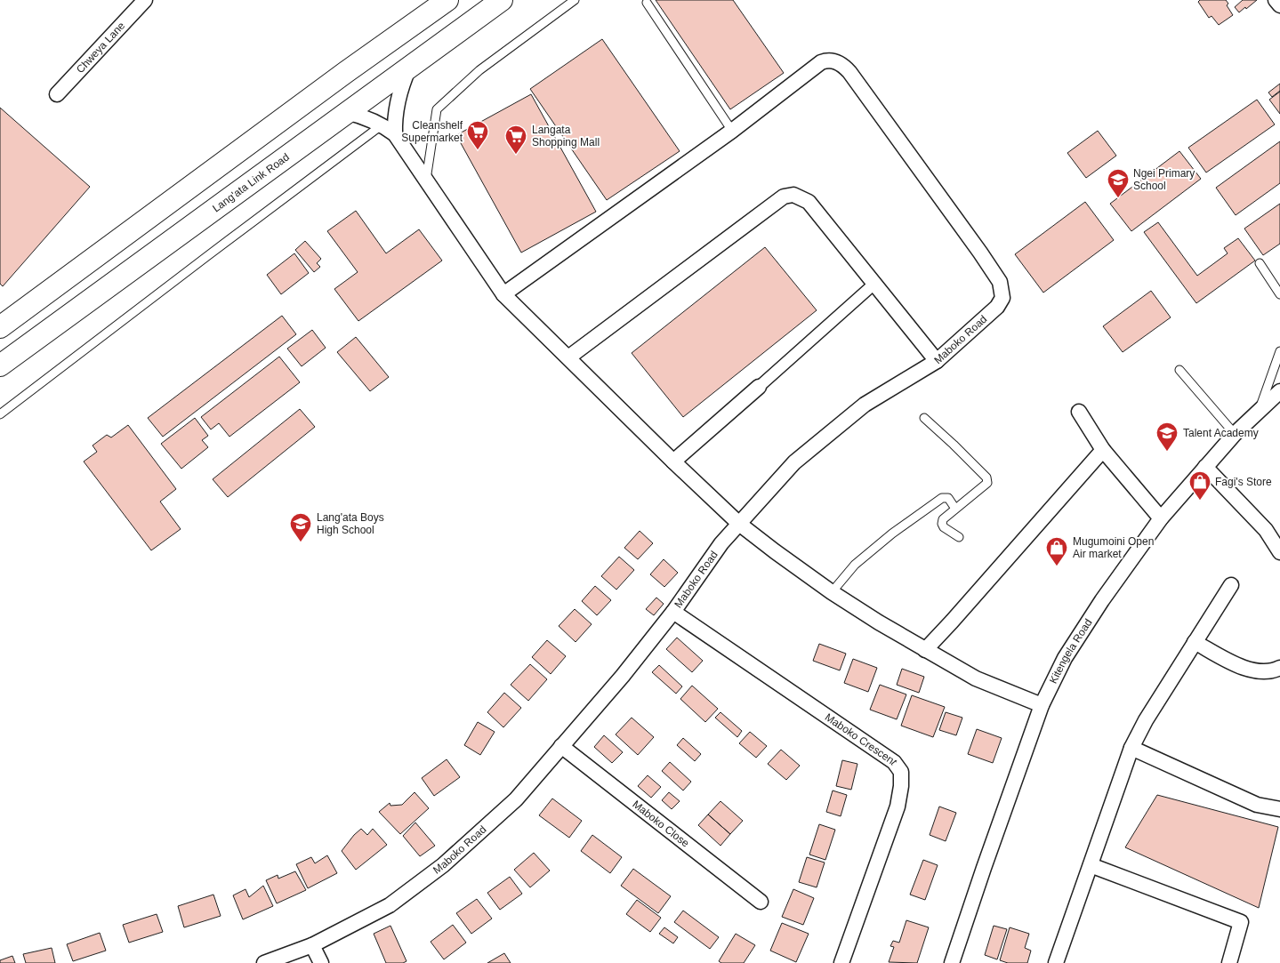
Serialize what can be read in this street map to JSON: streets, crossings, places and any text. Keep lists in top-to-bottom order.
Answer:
{
  "streets": {
    "main road": ["Lang'ata Link Road"],
    "street": [
      "Chweya Lane",
      "Maboko Road",
      "Kitengela Road",
      "Maboko Crescent",
      "Maboko Close"
    ]
  },
  "crossings": [
    ["Maboko Road", "Maboko Crescent"],
    ["Maboko Road", "Maboko Close"]
  ],
  "places": {
    "supermarket": ["Cleanshelf Supermarket", "Langata Shopping Mall"],
    "school or university": ["Ngei Primary School", "Talent Academy", "Lang'ata Boys High School"],
    "shop": ["Fagi's Store", "Mugumoini Open Air market"]
  }
}
